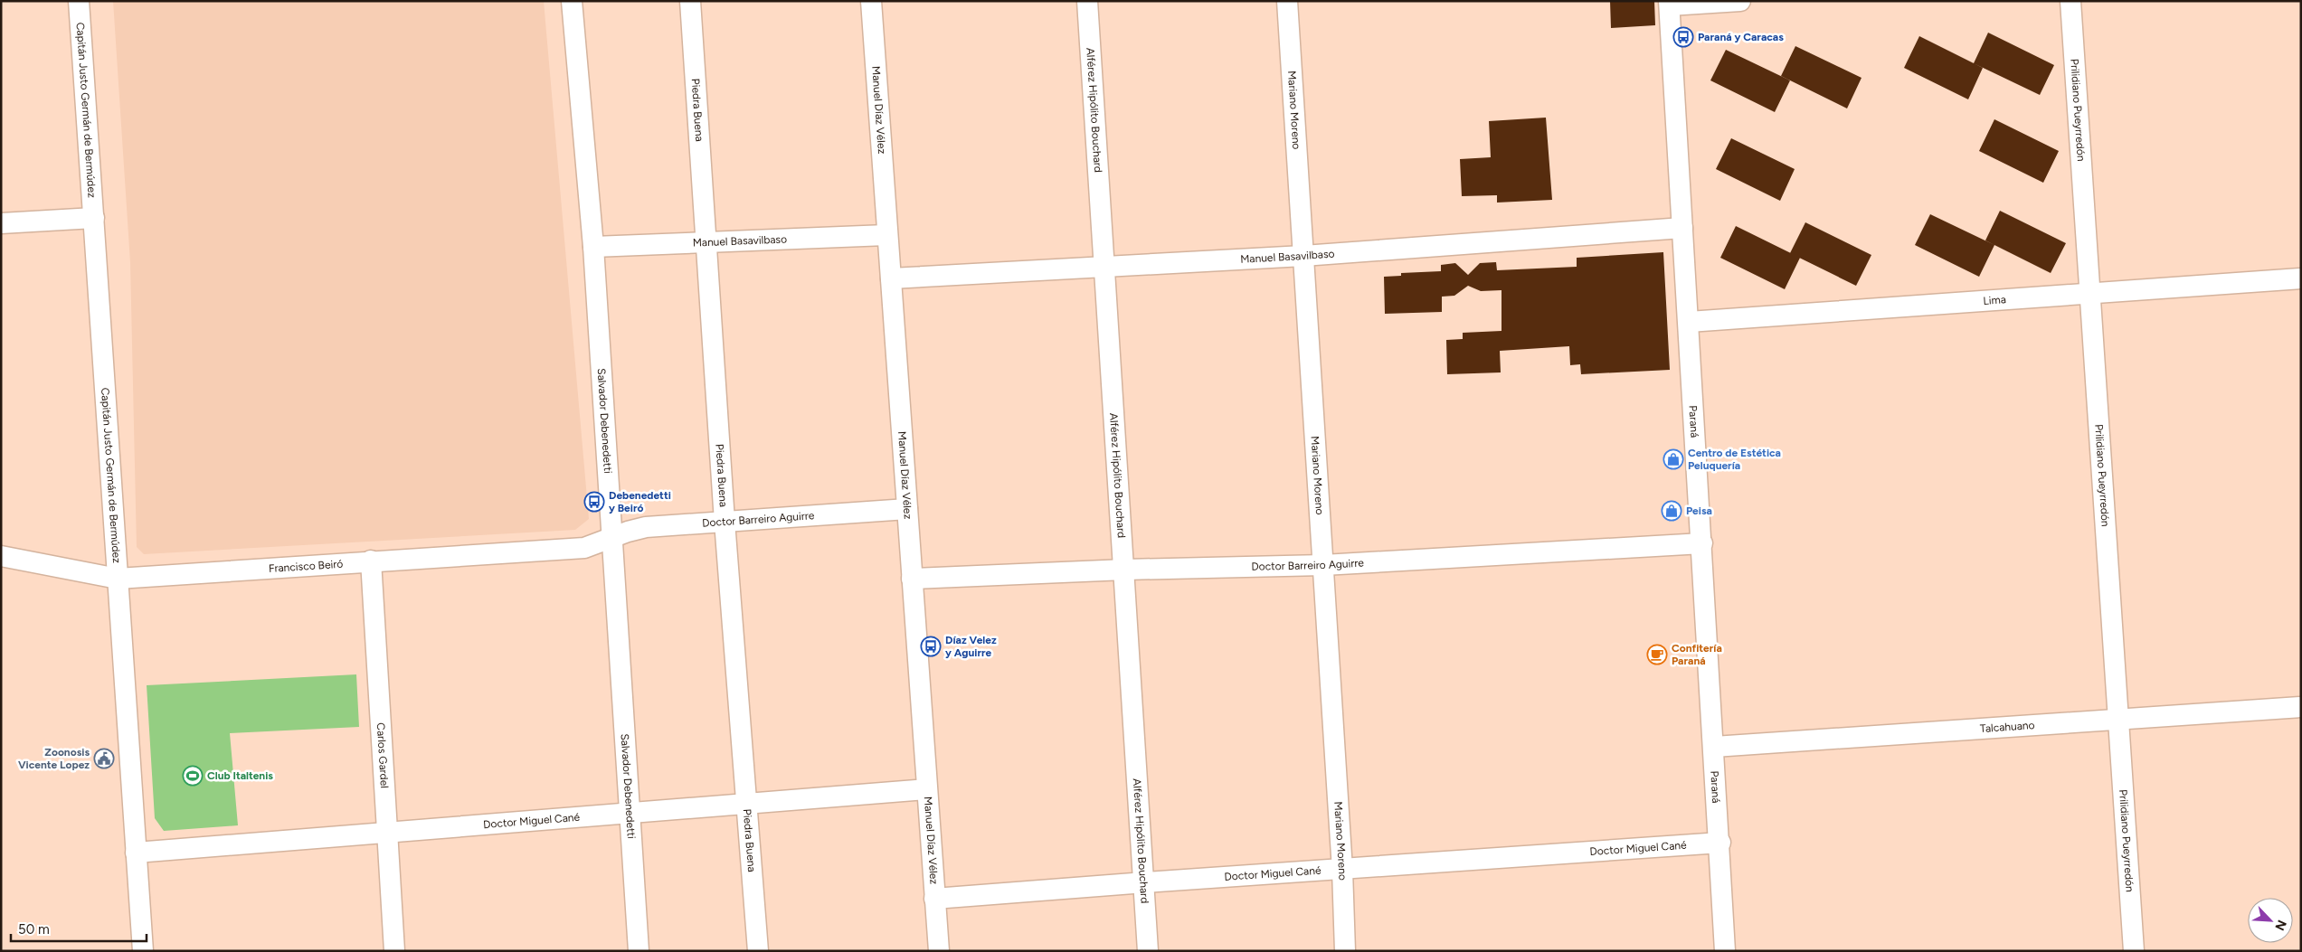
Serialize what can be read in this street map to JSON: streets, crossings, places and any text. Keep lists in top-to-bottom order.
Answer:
{
  "streets": {
    "street": [
      "Capitán Justo Germán de Bermúdez",
      "Alférez Hipólito Bouchard",
      "Mariano Moreno",
      "Prilidiano Pueyrredón",
      "Piedra Buena",
      "Manuel Díaz Vélez",
      "Manuel Basavilbaso",
      "Lima",
      "Salvador Debenedetti",
      "Paraná",
      "Doctor Barreiro Aguirre",
      "Francisco Beiró",
      "Talcahuano",
      "Carlos Gardel",
      "Doctor Miguel Cané"
    ]
  },
  "crossings": [
    ["Capitán Justo Germán de Bermúdez", "Francisco Beiró"],
    ["Capitán Justo Germán de Bermúdez", "Doctor Miguel Cané"],
    ["Alférez Hipólito Bouchard", "Manuel Basavilbaso"],
    ["Alférez Hipólito Bouchard", "Doctor Barreiro Aguirre"],
    ["Alférez Hipólito Bouchard", "Doctor Miguel Cané"],
    ["Mariano Moreno", "Manuel Basavilbaso"],
    ["Mariano Moreno", "Doctor Barreiro Aguirre"],
    ["Mariano Moreno", "Doctor Miguel Cané"],
    ["Prilidiano Pueyrredón", "Lima"],
    ["Prilidiano Pueyrredón", "Talcahuano"],
    ["Piedra Buena", "Manuel Basavilbaso"],
    ["Piedra Buena", "Doctor Barreiro Aguirre"],
    ["Piedra Buena", "Doctor Miguel Cané"],
    ["Manuel Díaz Vélez", "Manuel Basavilbaso"],
    ["Manuel Díaz Vélez", "Doctor Barreiro Aguirre"],
    ["Manuel Díaz Vélez", "Doctor Miguel Cané"],
    ["Manuel Basavilbaso", "Salvador Debenedetti"],
    ["Manuel Basavilbaso", "Paraná"],
    ["Lima", "Paraná"],
    ["Salvador Debenedetti", "Doctor Barreiro Aguirre"],
    ["Salvador Debenedetti", "Francisco Beiró"],
    ["Salvador Debenedetti", "Doctor Miguel Cané"],
    ["Paraná", "Doctor Barreiro Aguirre"],
    ["Paraná", "Talcahuano"],
    ["Paraná", "Doctor Miguel Cané"],
    ["Doctor Barreiro Aguirre", "Francisco Beiró"],
    ["Francisco Beiró", "Carlos Gardel"],
    ["Carlos Gardel", "Doctor Miguel Cané"]
  ],
  "places": {
    "bus stop": ["Paraná y Caracas", "Debenedetti y Beiró", "Díaz Velez y Aguirre"],
    "shop": ["Centro de Estética Peluquería", "Peisa"],
    "cafe": ["Confitería Paraná"],
    "public building": ["Zoonosis Vicente Lopez"],
    "sports": ["Club Italtenis"]
  },
  "scale_bar": "50 m",
  "north": "bottom right"
}
